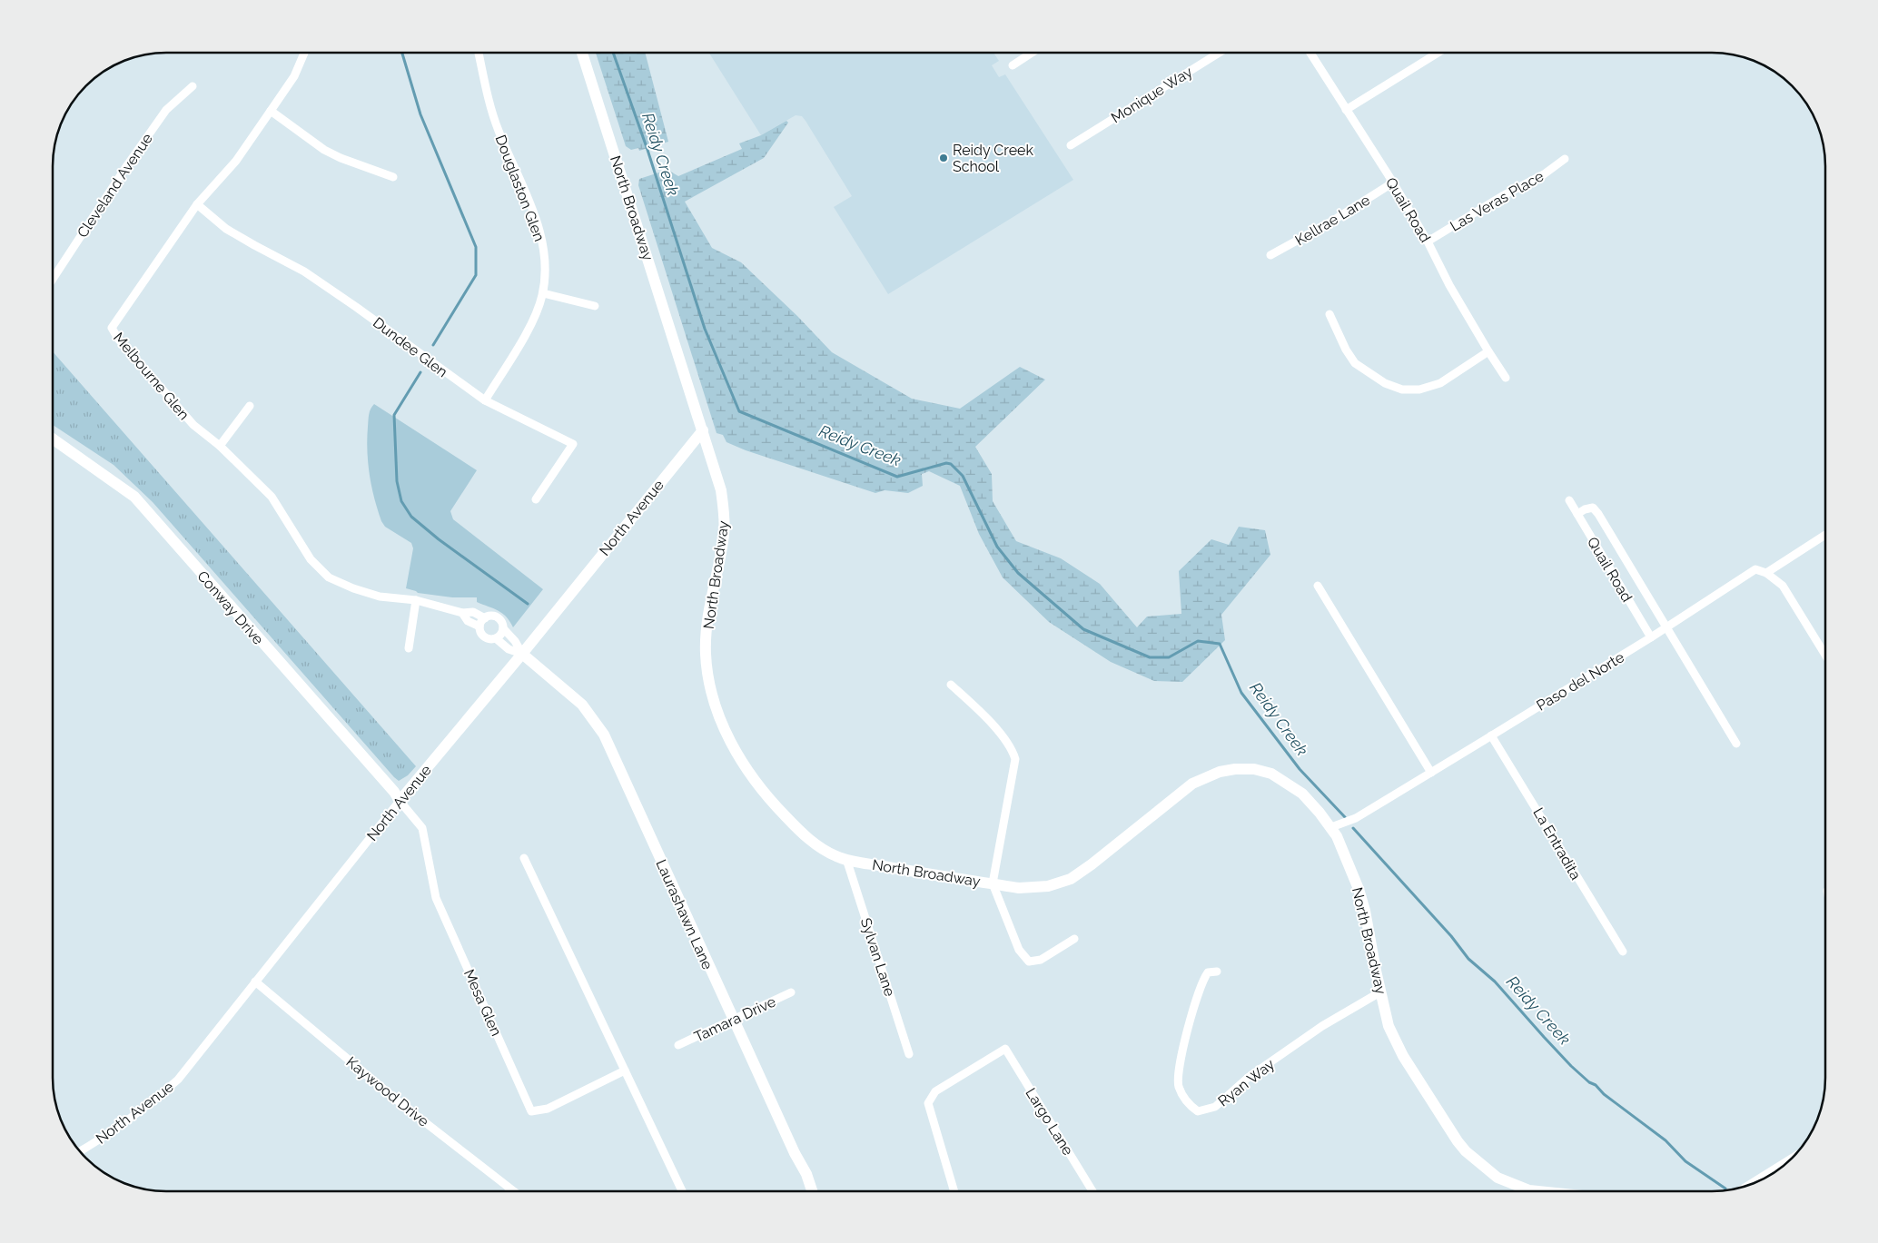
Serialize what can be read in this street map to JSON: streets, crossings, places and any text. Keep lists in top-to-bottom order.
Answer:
{
  "streets": {
    "street": [
      "Monique Way",
      "Cleveland Avenue",
      "Douglaston Glen",
      "Las Veras Place",
      "North Broadway",
      "Quail Road",
      "Kellrae Lane",
      "Dundee Glen",
      "Melbourne Glen",
      "North Avenue",
      "Conway Drive",
      "Paso del Norte",
      "La Entradita",
      "Laurashawn Lane",
      "Sylvan Lane",
      "Mesa Glen",
      "Tamara Drive",
      "Ryan Way",
      "Kaywood Drive",
      "Largo Lane"
    ]
  },
  "crossings": [
    ["Douglaston Glen", "Dundee Glen"],
    ["Las Veras Place", "Quail Road"],
    ["North Broadway", "North Avenue"],
    ["North Broadway", "Paso del Norte"],
    ["North Broadway", "Sylvan Lane"],
    ["North Broadway", "Ryan Way"],
    ["Quail Road", "Kellrae Lane"],
    ["Quail Road", "Paso del Norte"],
    ["Dundee Glen", "Melbourne Glen"],
    ["Melbourne Glen", "North Avenue"],
    ["Melbourne Glen", "Laurashawn Lane"],
    ["North Avenue", "Conway Drive"],
    ["North Avenue", "Laurashawn Lane"],
    ["North Avenue", "Mesa Glen"],
    ["North Avenue", "Kaywood Drive"],
    ["Conway Drive", "Mesa Glen"],
    ["Paso del Norte", "La Entradita"],
    ["Laurashawn Lane", "Tamara Drive"]
  ],
  "water": ["Reidy Creek"],
  "places": ["Reidy Creek School"]
}
